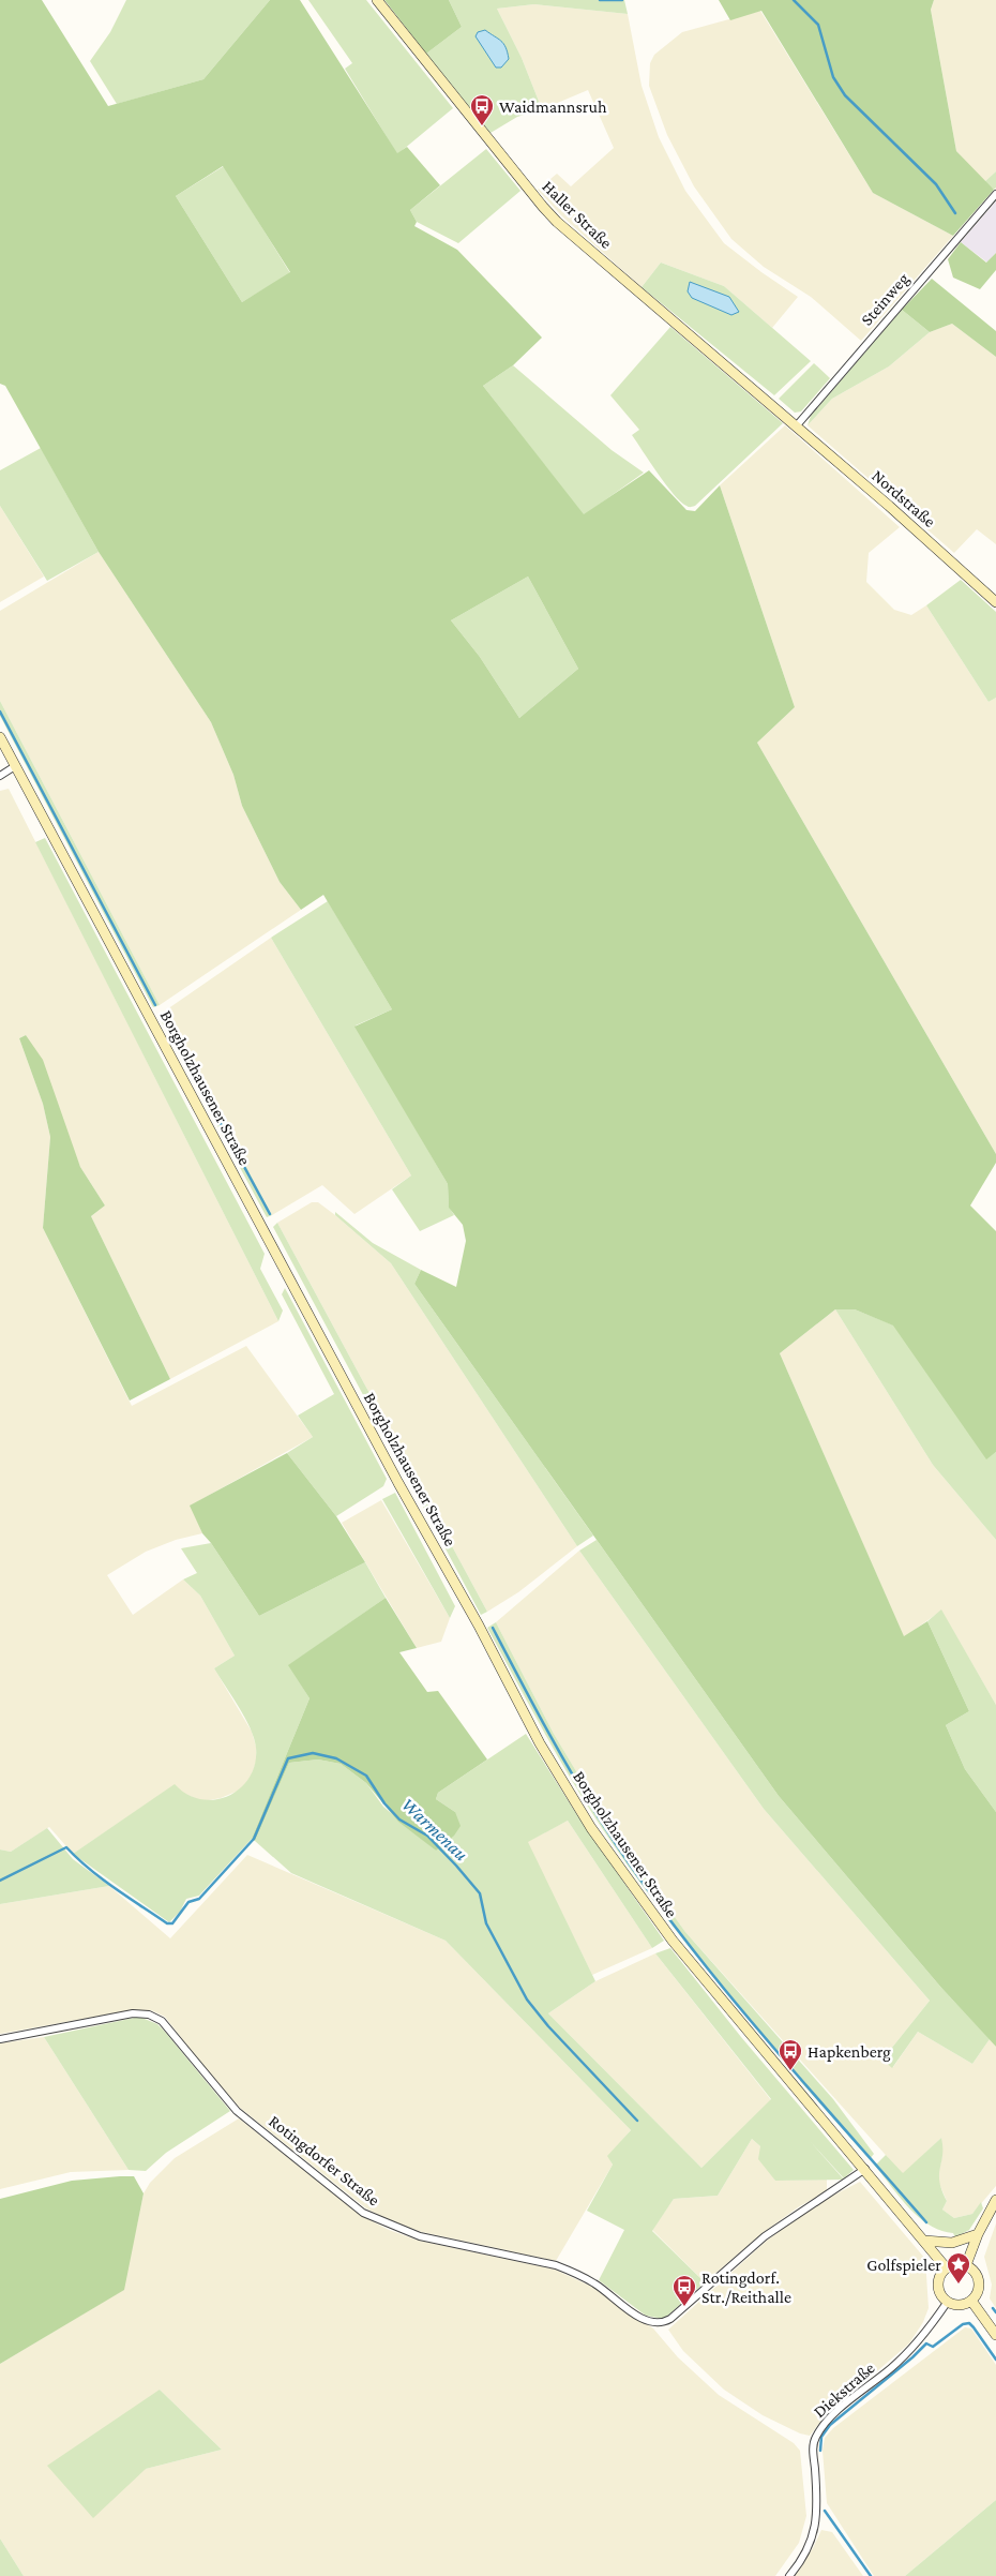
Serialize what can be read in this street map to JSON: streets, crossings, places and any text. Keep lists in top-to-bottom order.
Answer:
{
  "streets": {
    "main road": ["Haller Straße", "Nordstraße", "Borgholzhausener Straße"],
    "street": ["Steinweg", "Rotingdorfer Straße", "Diekstraße"]
  },
  "crossings": [
    ["Haller Straße", "Steinweg"],
    ["Haller Straße", "Nordstraße"],
    ["Steinweg", "Nordstraße"],
    ["Borgholzhausener Straße", "Rotingdorfer Straße"],
    ["Borgholzhausener Straße", "Diekstraße"]
  ],
  "water": ["Warmenau"],
  "places": {
    "bus stop": ["Waidmannsruh", "Hapkenberg", "Rotingdorf. Str./Reithalle"],
    "place": ["Golfspieler"]
  }
}
